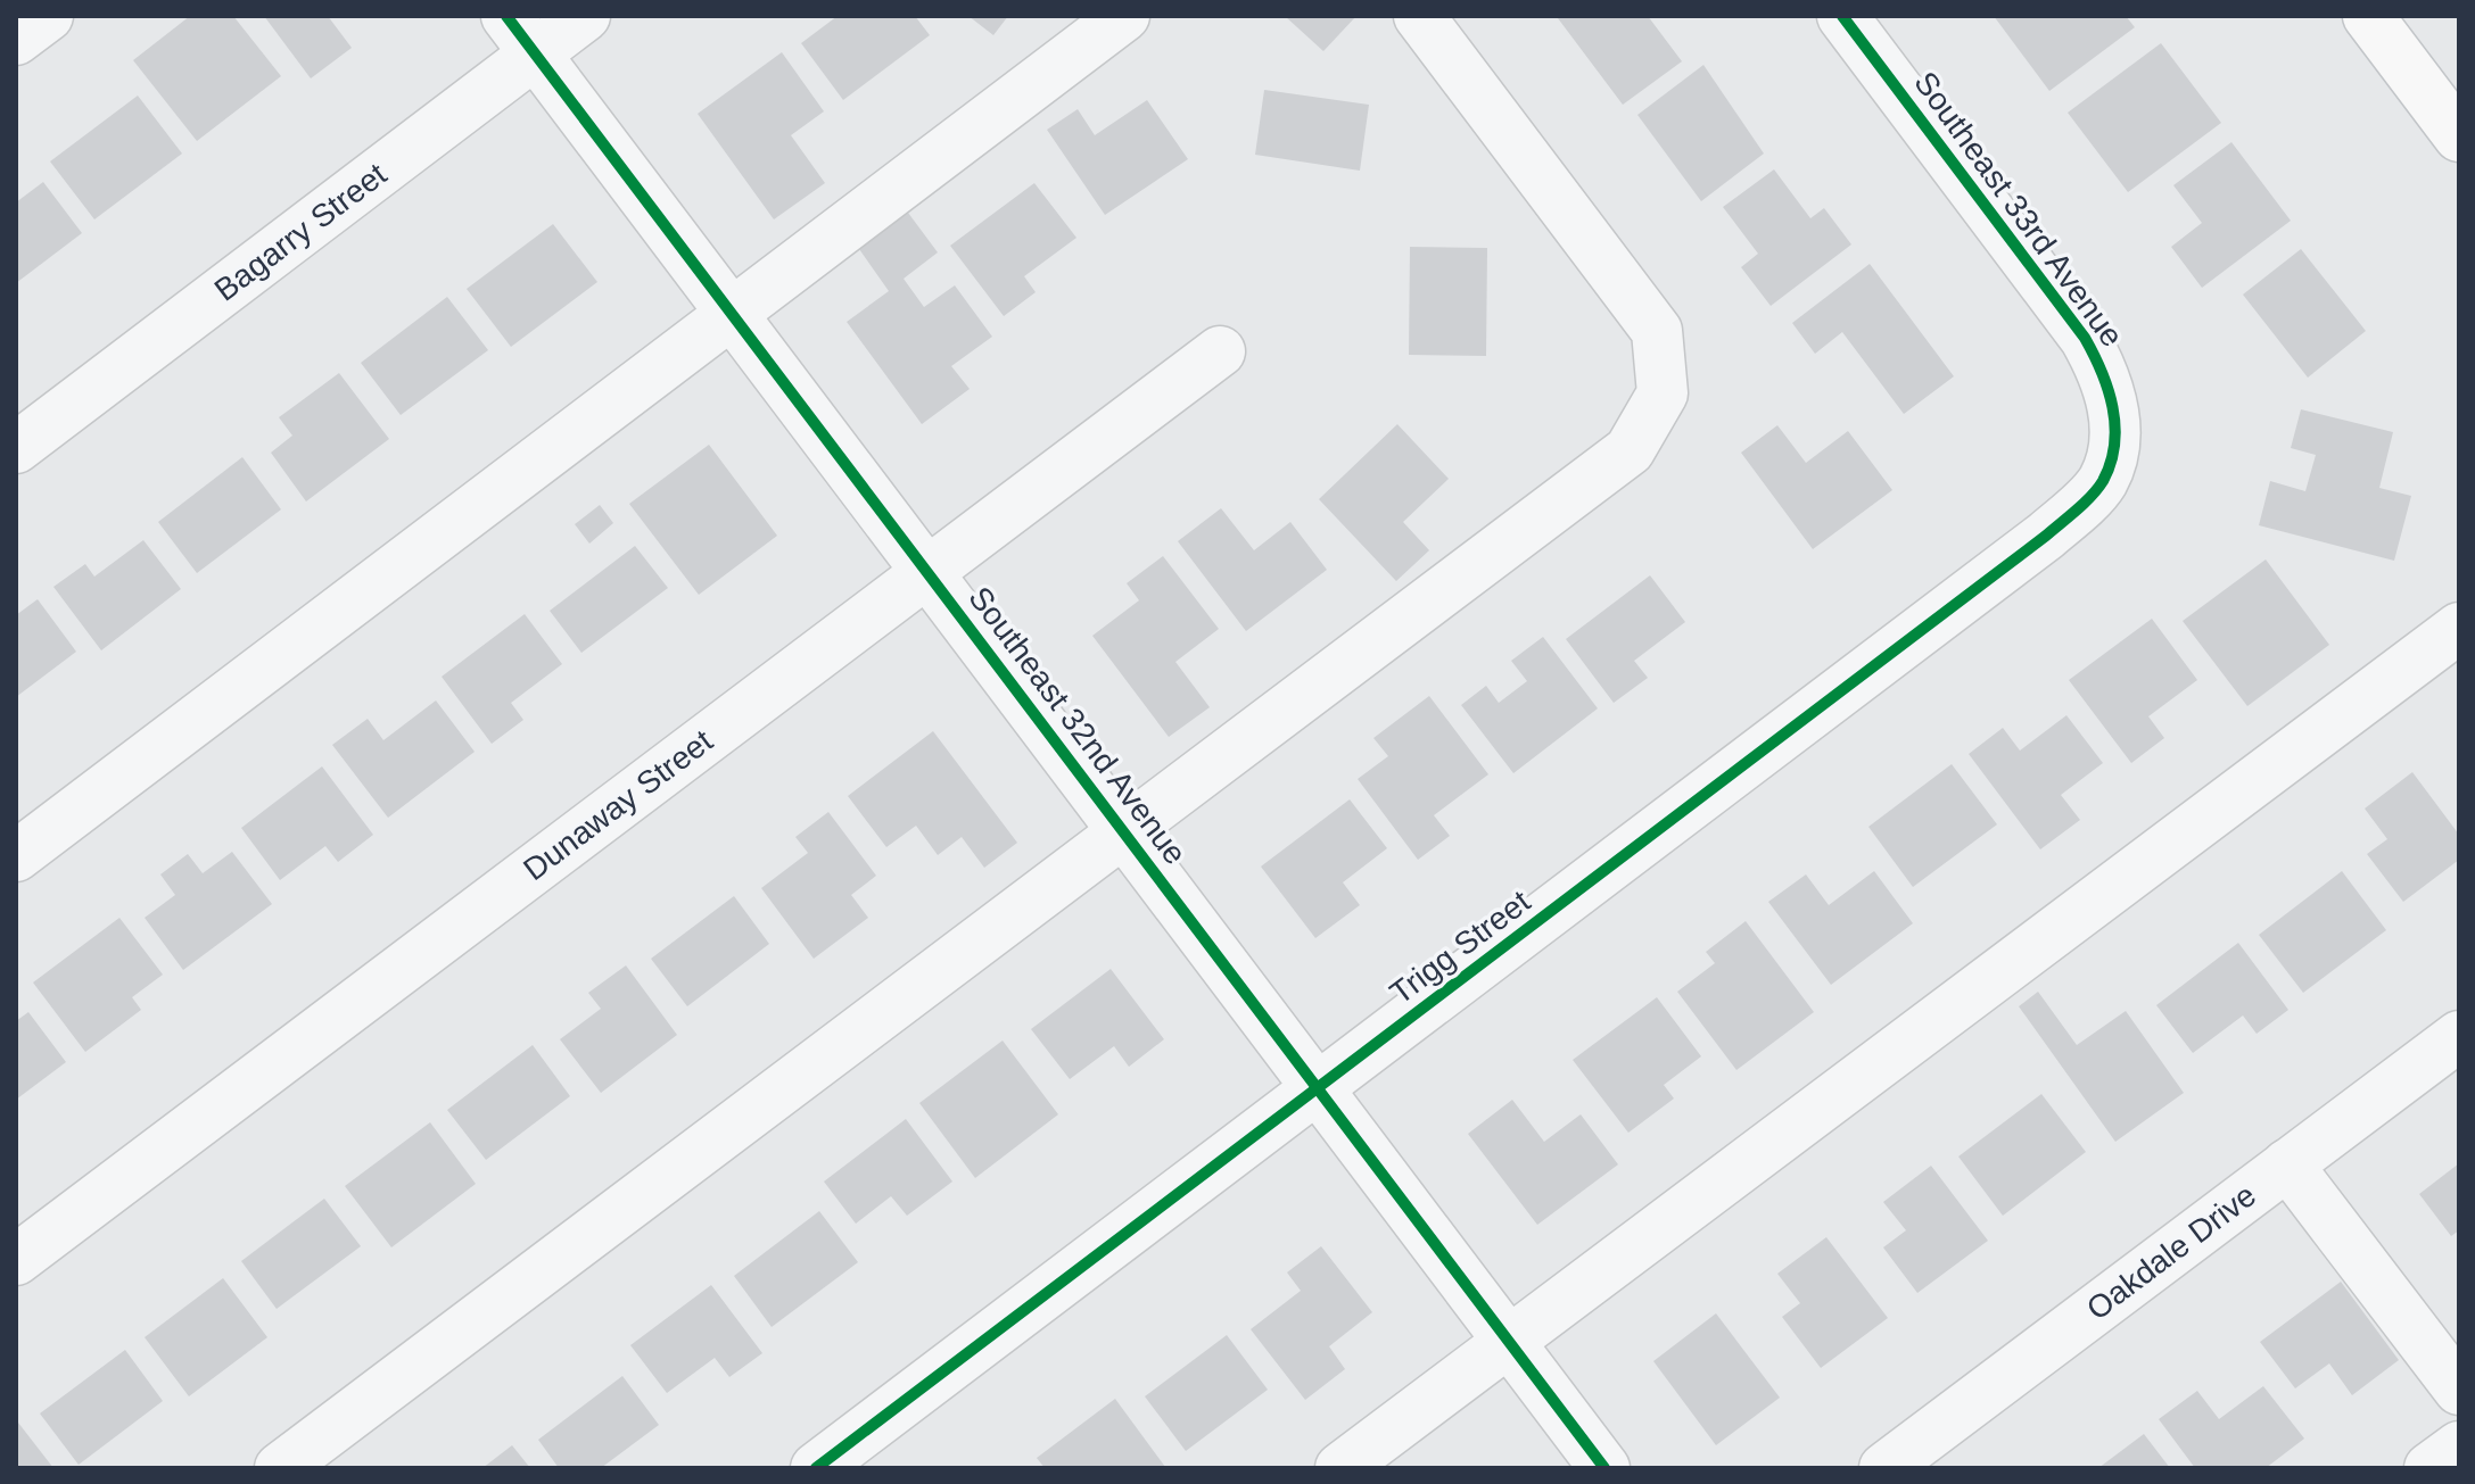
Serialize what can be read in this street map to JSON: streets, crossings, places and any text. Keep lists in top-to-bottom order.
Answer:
{
  "streets": {
    "street": [
      "Southeast 33rd Avenue",
      "Bagarry Street",
      "Southeast 32nd Avenue",
      "Dunaway Street",
      "Trigg Street",
      "Oakdale Drive"
    ]
  },
  "crossings": [
    ["Southeast 33rd Avenue", "Trigg Street"],
    ["Bagarry Street", "Southeast 32nd Avenue"],
    ["Southeast 32nd Avenue", "Dunaway Street"],
    ["Southeast 32nd Avenue", "Trigg Street"]
  ]
}
